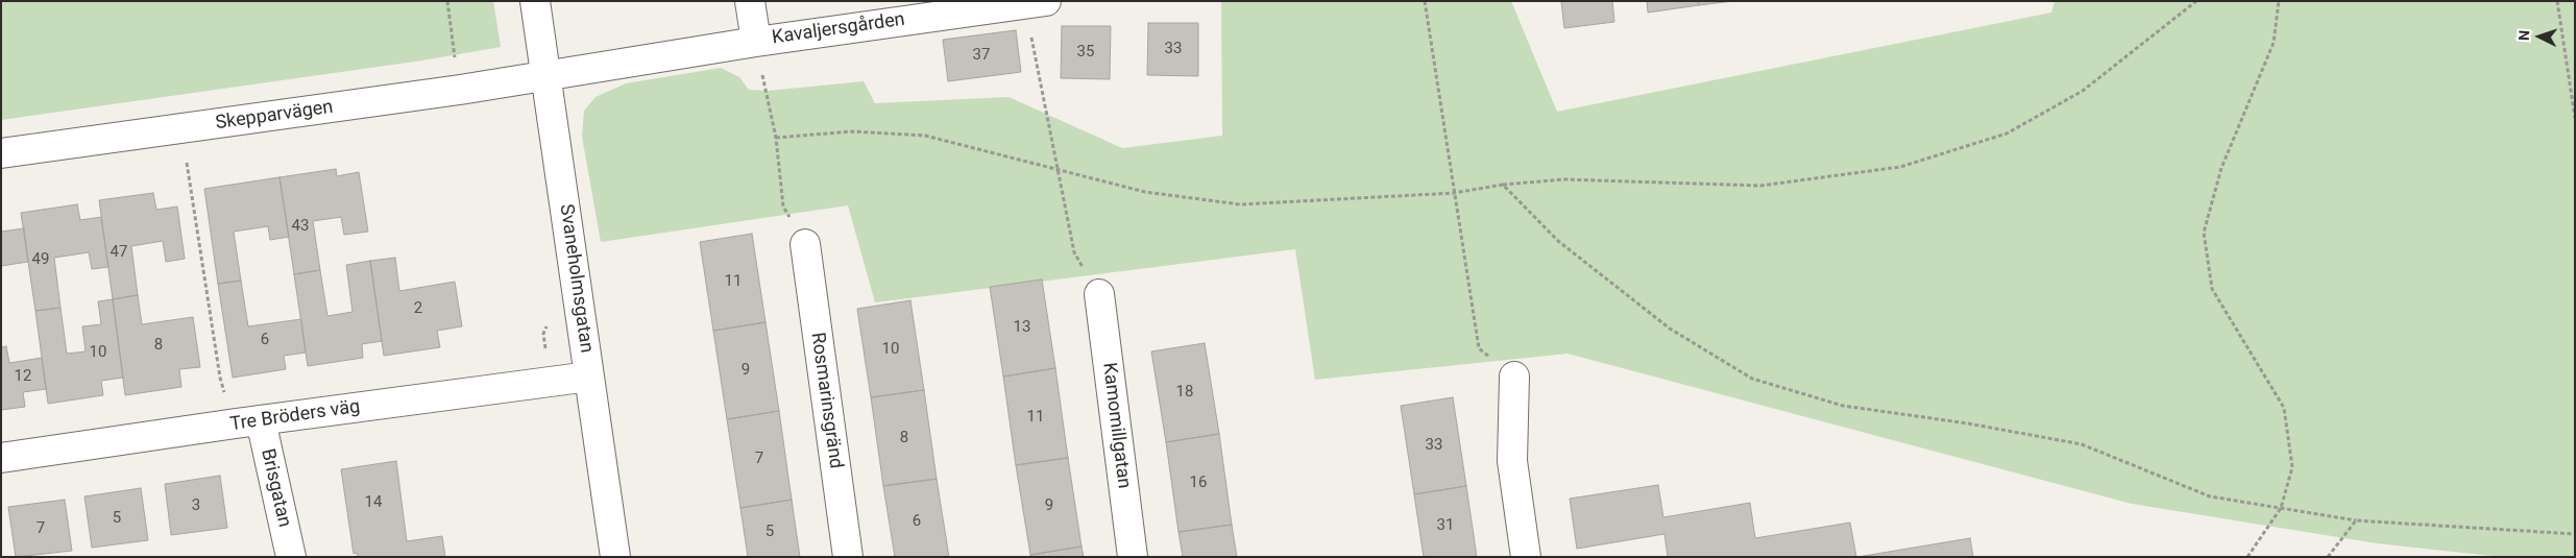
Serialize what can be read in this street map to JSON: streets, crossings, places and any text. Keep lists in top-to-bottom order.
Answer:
{
  "streets": {
    "street": [
      "Kavaljersgården",
      "Skepparvägen",
      "Svaneholmsgatan",
      "Rosmarinsgränd",
      "Tre Bröders väg",
      "Kamomillgatan",
      "Brisgatan"
    ]
  },
  "crossings": [
    ["Kavaljersgården", "Skepparvägen"],
    ["Kavaljersgården", "Svaneholmsgatan"],
    ["Skepparvägen", "Svaneholmsgatan"],
    ["Svaneholmsgatan", "Tre Bröders väg"],
    ["Tre Bröders väg", "Brisgatan"]
  ],
  "house_numbers": [
    "33",
    "35",
    "37",
    "43",
    "47",
    "49",
    "11",
    "2",
    "13",
    "6",
    "8",
    "10",
    "10",
    "9",
    "12",
    "18",
    "11",
    "8",
    "33",
    "7",
    "16",
    "14",
    "3",
    "9",
    "5",
    "6",
    "31",
    "7",
    "5"
  ],
  "north": "left"
}
